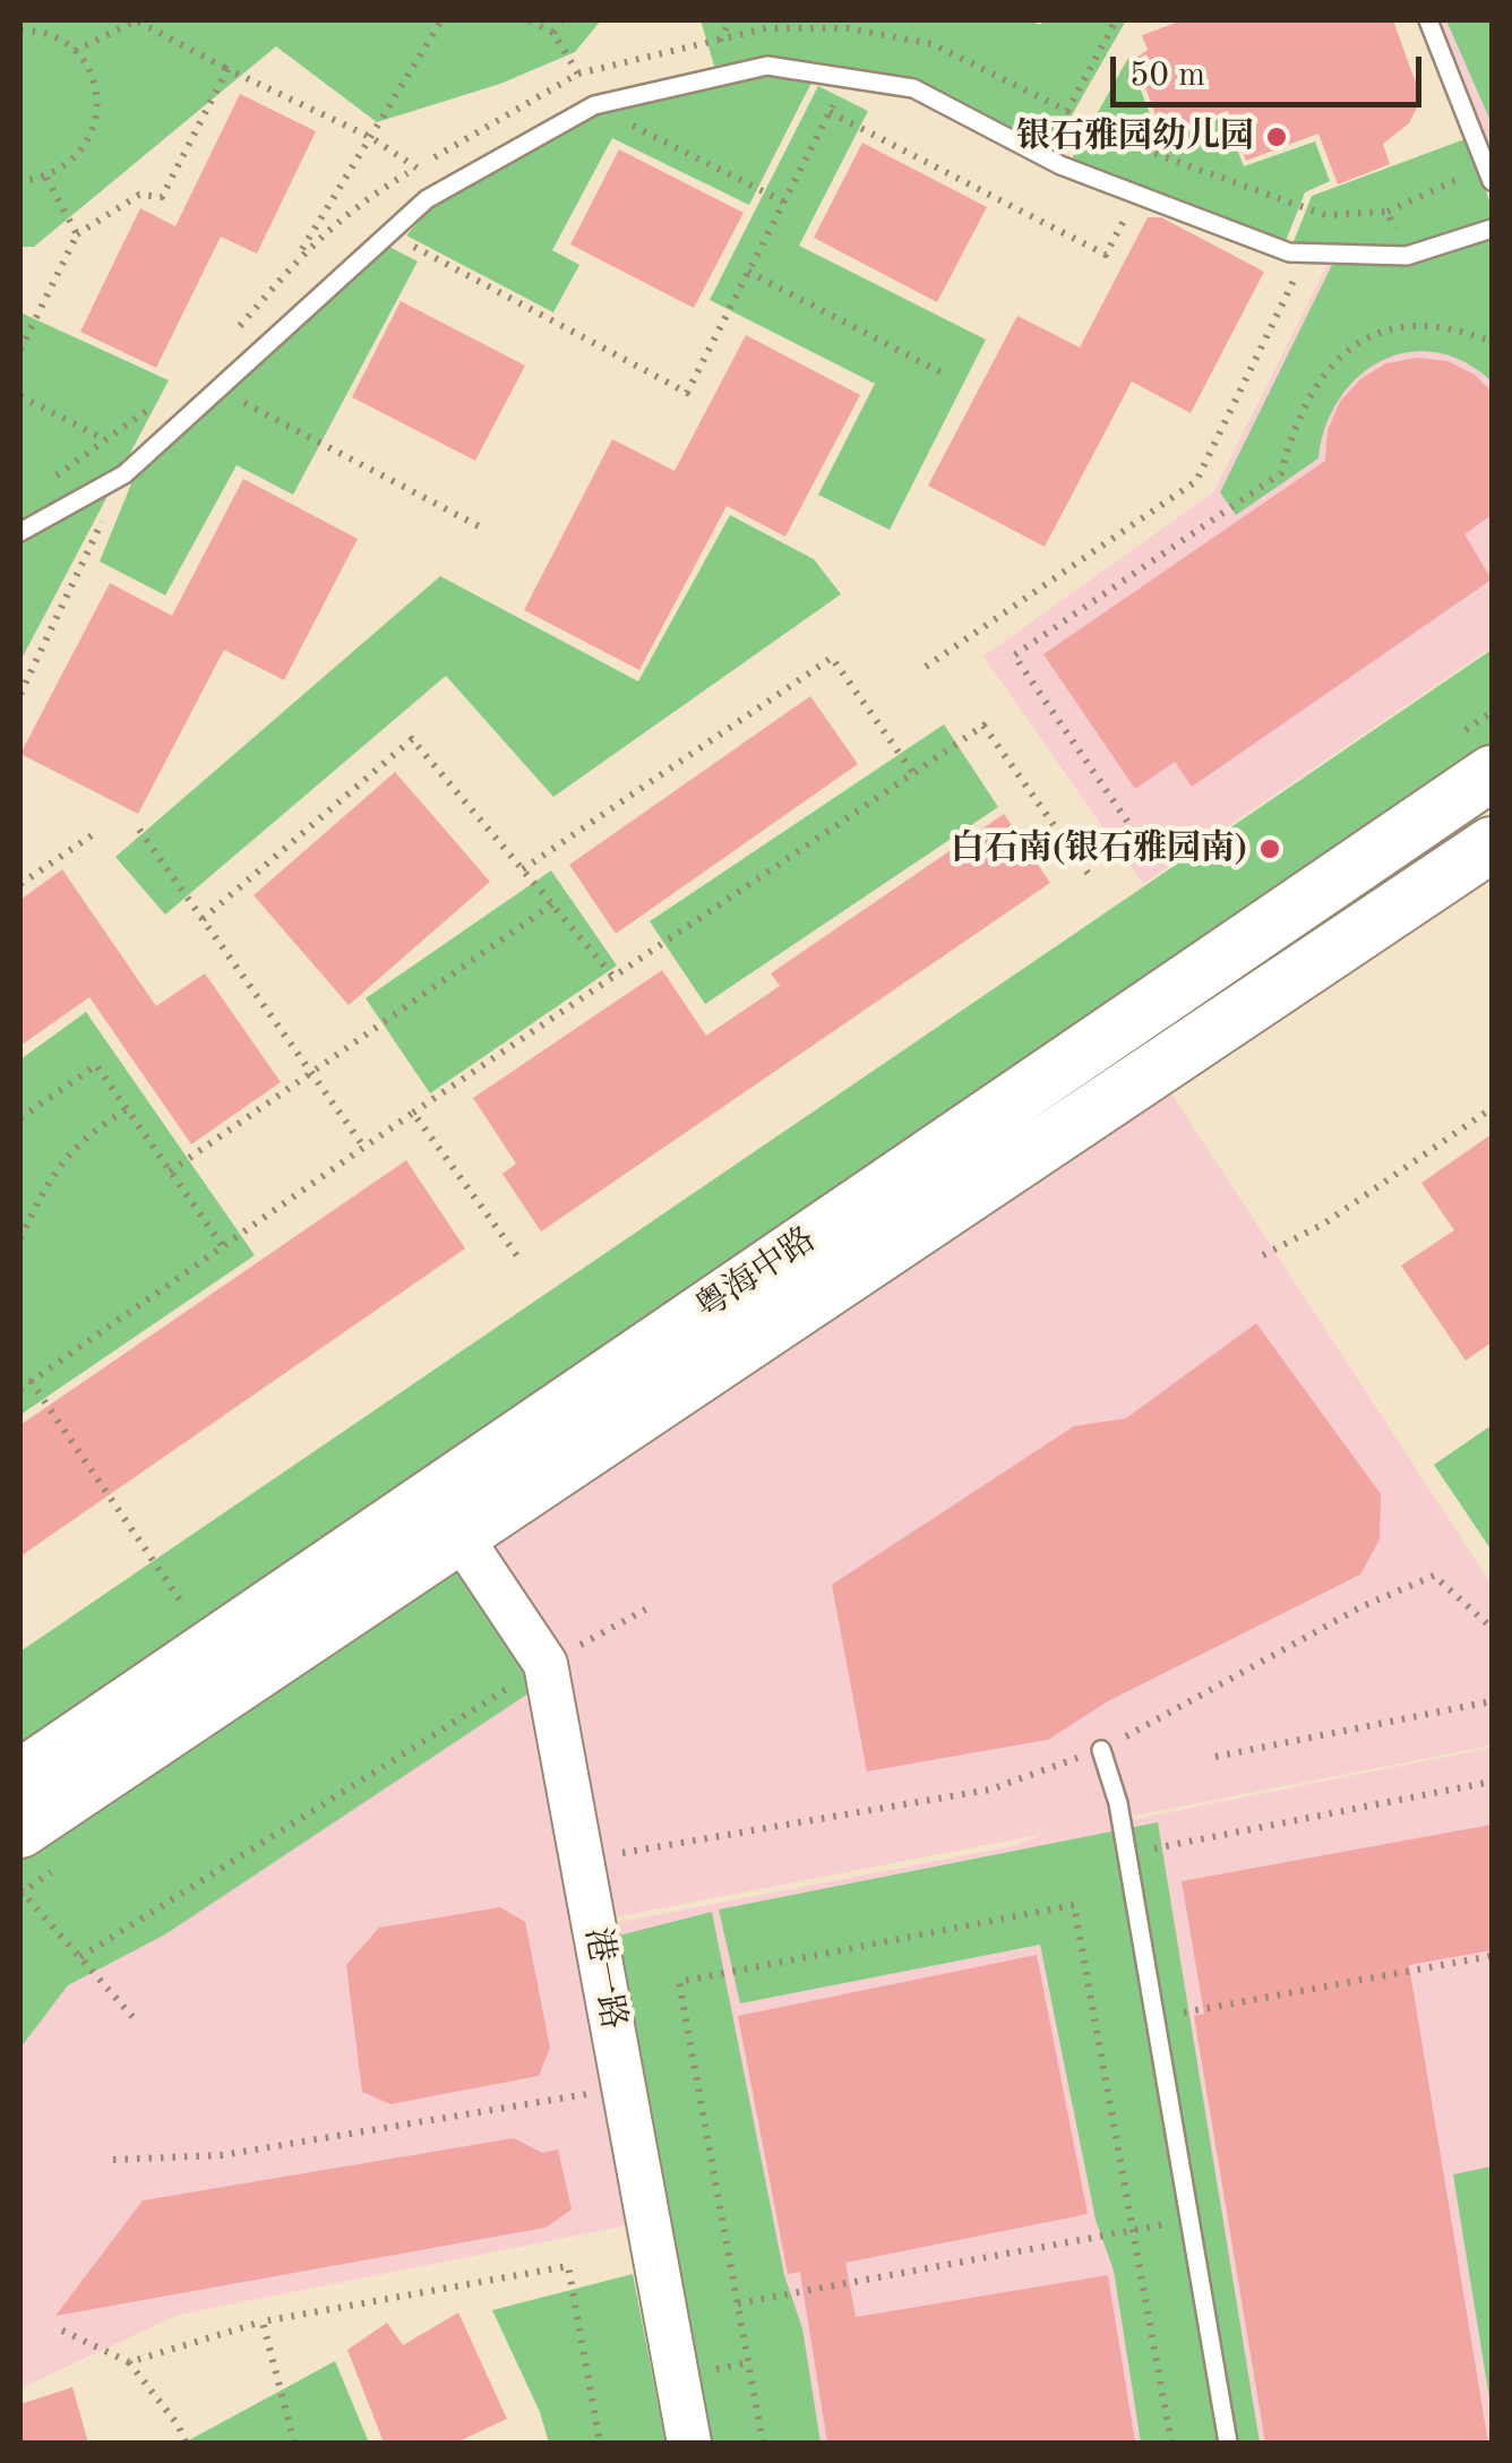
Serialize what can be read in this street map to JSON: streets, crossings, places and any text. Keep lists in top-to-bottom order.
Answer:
{
  "streets": {
    "highway": ["粤海中路"],
    "street": ["港一路"]
  },
  "crossings": [
    ["粤海中路", "港一路"]
  ],
  "places": ["银石雅园幼儿园", "白石南(银石雅园南)"],
  "scale_bar": "50 m"
}
